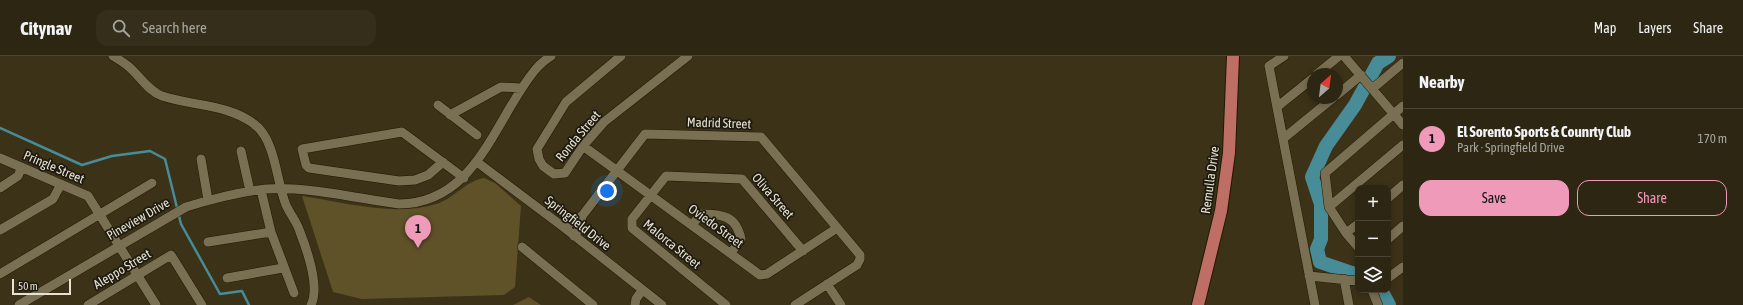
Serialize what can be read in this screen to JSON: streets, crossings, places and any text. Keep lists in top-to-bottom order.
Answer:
{
  "streets": {
    "main road": ["Remulla Drive"],
    "street": [
      "Madrid Street",
      "Ronda Street",
      "Pringle Street",
      "Oliva Street",
      "Pineview Drive",
      "Springfield Drive",
      "Oviedo Street",
      "Malorca Street",
      "Aleppo Street"
    ]
  },
  "crossings": [
    ["Madrid Street", "Springfield Drive"],
    ["Madrid Street", "Oviedo Street"],
    ["Ronda Street", "Oviedo Street"],
    ["Pringle Street", "Pineview Drive"],
    ["Pringle Street", "Aleppo Street"],
    ["Oliva Street", "Oviedo Street"],
    ["Oliva Street", "Malorca Street"],
    ["Oviedo Street", "Malorca Street"]
  ],
  "scale_bar": "50 m",
  "north": "top right",
  "page": {
    "header": "Citynav",
    "search": "Search here",
    "nav": ["Map", "Layers", "Share"],
    "heading": "Nearby",
    "list": [
      {
        "mark": "1",
        "name": "El Sorento Sports & Counrty Club",
        "note": "Park · Springfield Drive",
        "value": "170 m"
      }
    ],
    "buttons": ["Save", "Share"],
    "map_buttons": ["+", "−"],
    "pins": "1",
    "scale": "50 m"
  }
}
